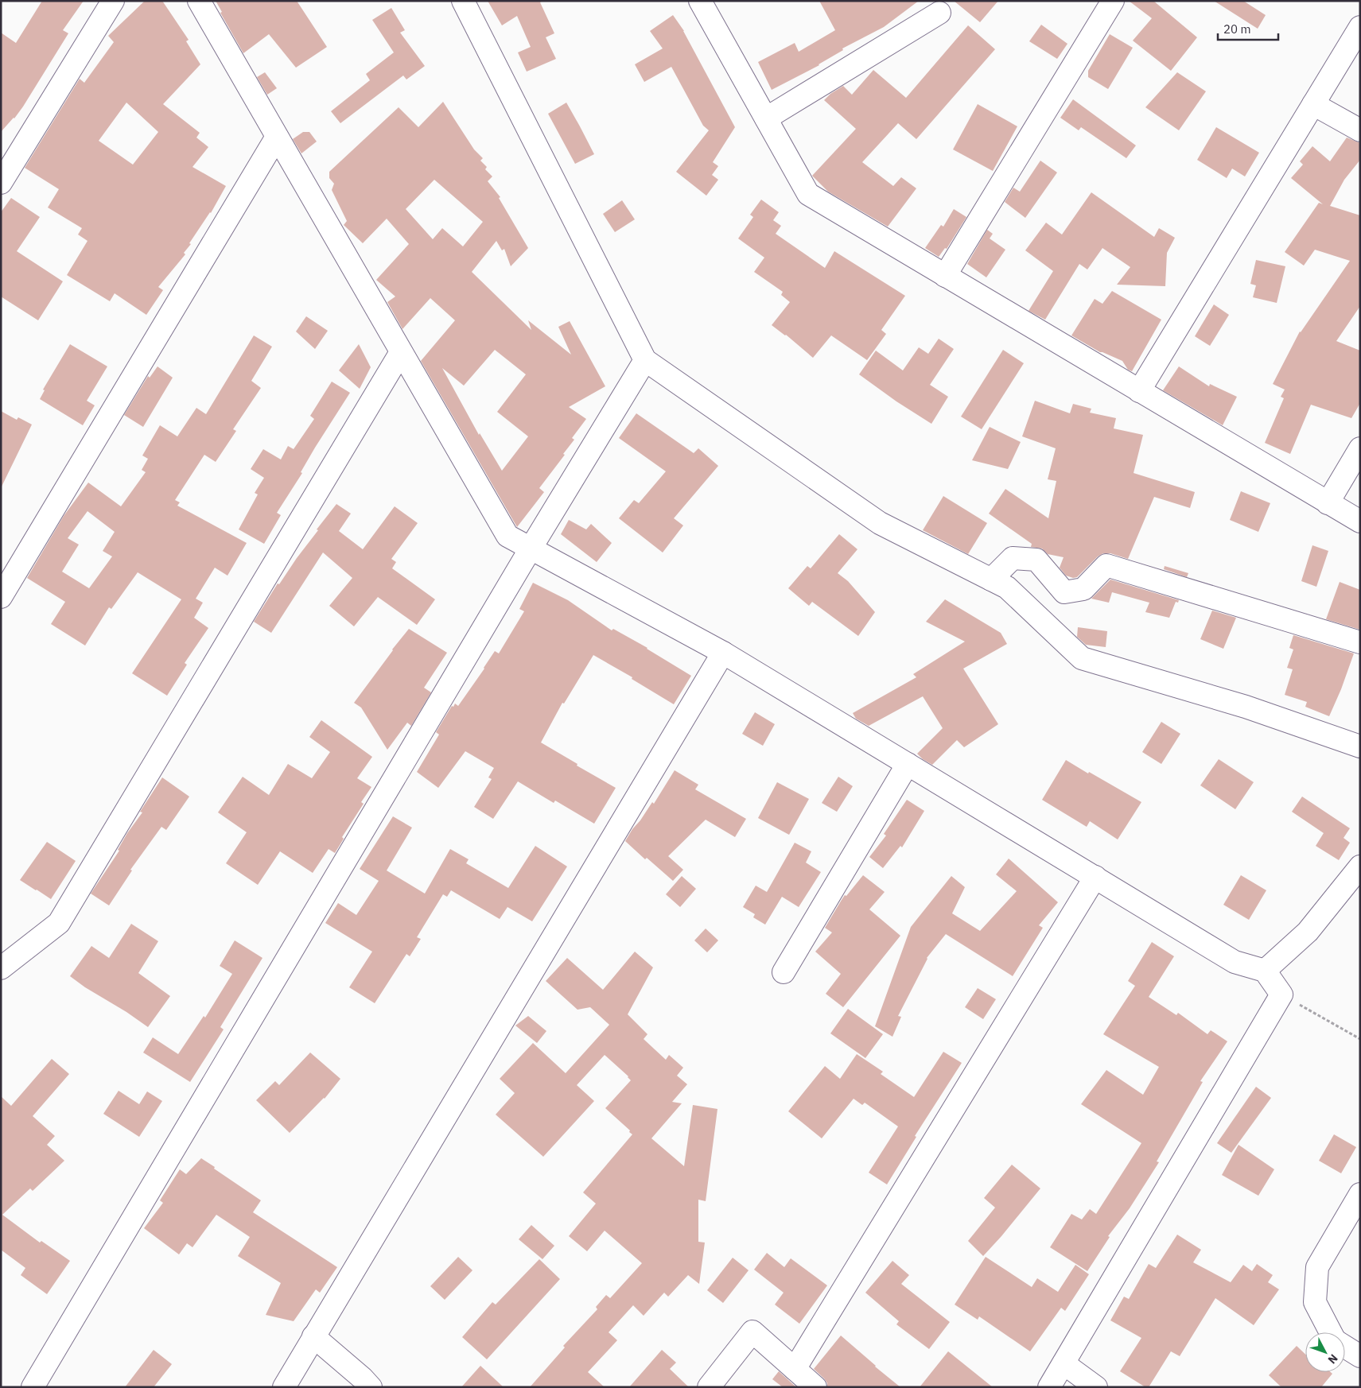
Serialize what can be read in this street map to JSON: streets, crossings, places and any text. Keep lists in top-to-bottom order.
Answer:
{
  "scale_bar": "20 m",
  "north": "bottom right"
}
